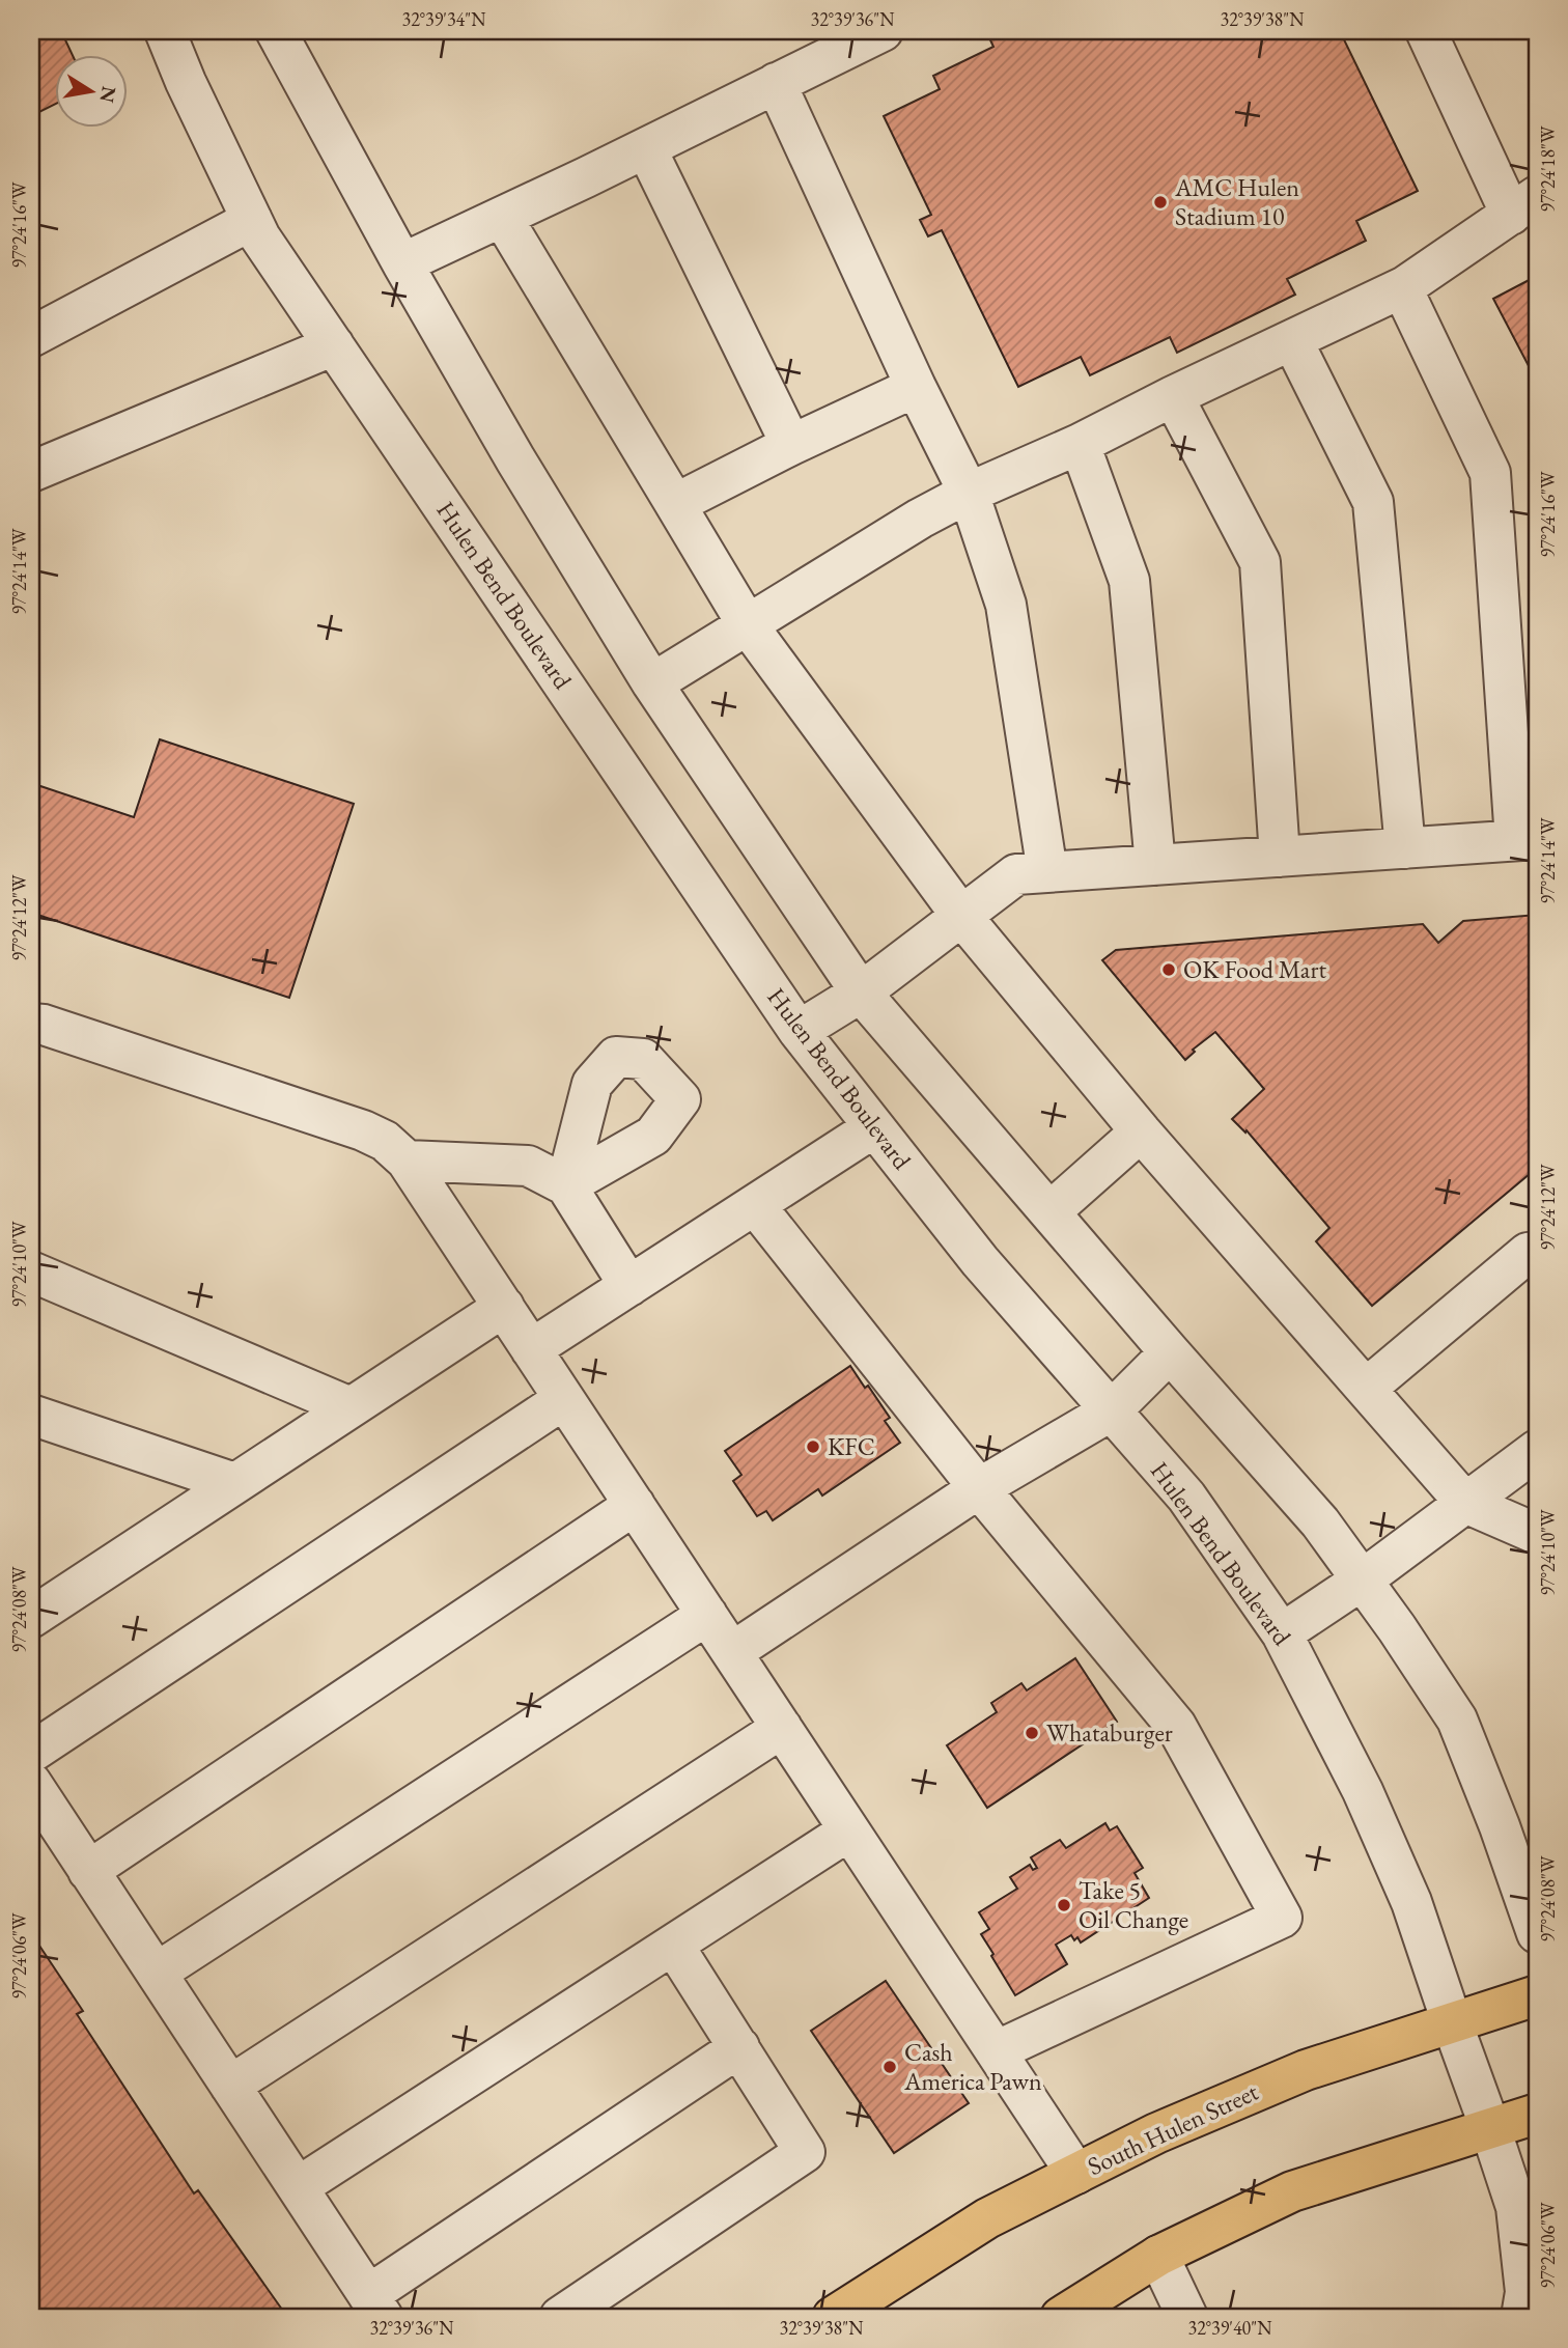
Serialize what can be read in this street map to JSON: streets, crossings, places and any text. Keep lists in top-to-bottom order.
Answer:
{
  "streets": {
    "main road": ["South Hulen Street"],
    "street": ["Hulen Bend Boulevard"]
  },
  "crossings": [
    ["Hulen Bend Boulevard", "South Hulen Street"]
  ],
  "places": [
    "AMC Hulen Stadium 10",
    "OK Food Mart",
    "KFC",
    "Whataburger",
    "Take 5 Oil Change",
    "Cash America Pawn"
  ],
  "north": "right",
  "coordinates": [
    "32°39'34\"N",
    "32°39'36\"N",
    "32°39'38\"N",
    "97°24'18\"W",
    "97°24'16\"W",
    "97°24'14\"W",
    "97°24'12\"W",
    "97°24'10\"W",
    "97°24'08\"W",
    "97°24'06\"W",
    "32°39'40\"N"
  ]
}
